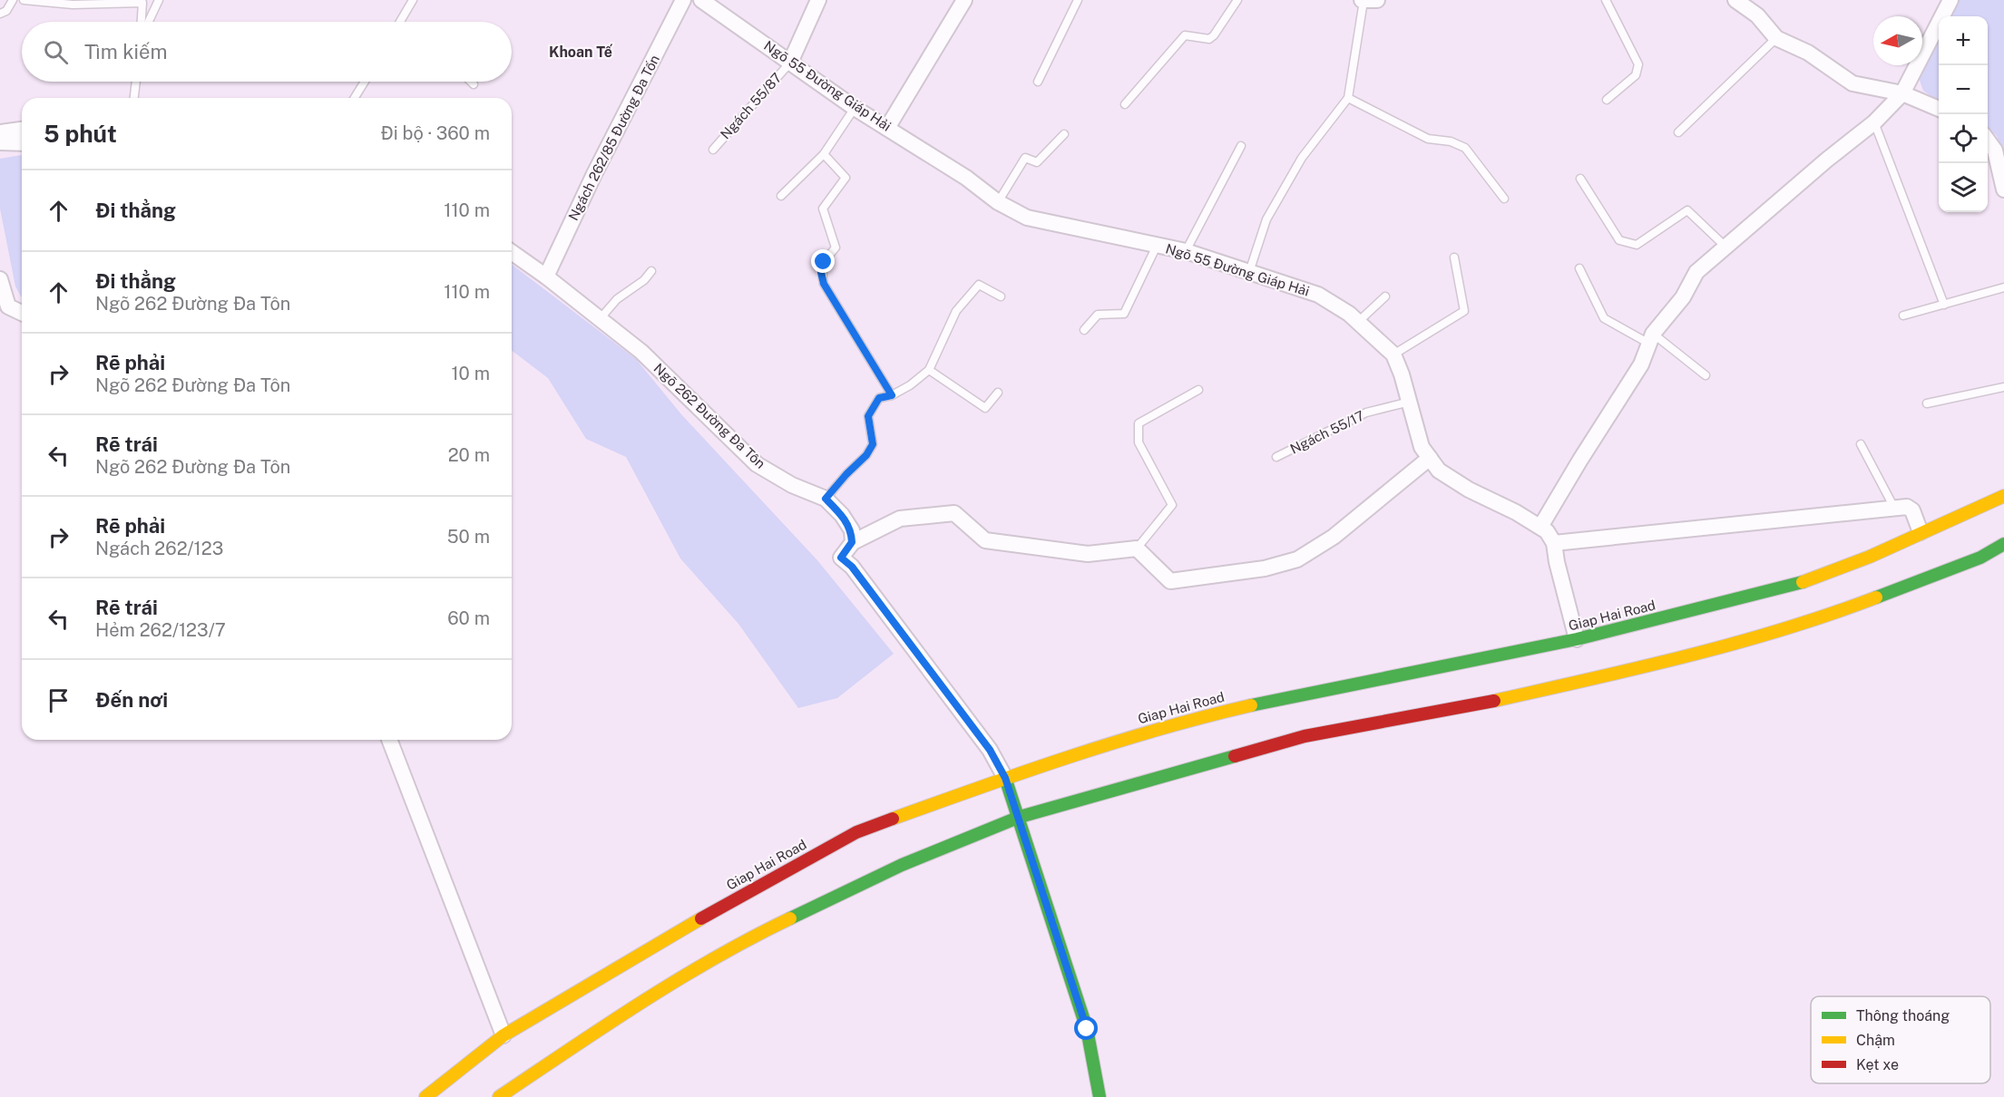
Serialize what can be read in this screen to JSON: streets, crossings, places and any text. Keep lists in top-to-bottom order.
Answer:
{
  "streets": {
    "main road": ["Giap Hai Road"],
    "street": ["Ngõ 55 Đường Giáp Hải", "Ngách 262/85 Đường Đa Tốn", "Ngõ 262 Đường Đa Tôn"],
    "lane": ["Ngách 55/87", "Ngách 55/17"]
  },
  "crossings": [
    ["Ngõ 55 Đường Giáp Hải", "Ngách 55/87"],
    ["Ngõ 55 Đường Giáp Hải", "Ngách 55/17"],
    ["Ngõ 55 Đường Giáp Hải", "Giap Hai Road"],
    ["Ngách 262/85 Đường Đa Tốn", "Ngõ 262 Đường Đa Tôn"]
  ],
  "districts": ["Khoan Tế"],
  "legend": ["Thông thoáng", "Chậm", "Kẹt xe"],
  "north": "left",
  "page": {
    "map_buttons": ["+", "−"],
    "search": "Tìm kiếm",
    "heading": ["5 phút", "Đi bộ · 360 m"],
    "list": [
      ["Đi thẳng", "110 m"],
      ["Đi thẳng", "Ngõ 262 Đường Đa Tôn", "110 m"],
      ["Rẽ phải", "Ngõ 262 Đường Đa Tôn", "10 m"],
      ["Rẽ trái", "Ngõ 262 Đường Đa Tôn", "20 m"],
      ["Rẽ phải", "Ngách 262/123", "50 m"],
      ["Rẽ trái", "Hẻm 262/123/7", "60 m"],
      "Đến nơi"
    ]
  }
}
